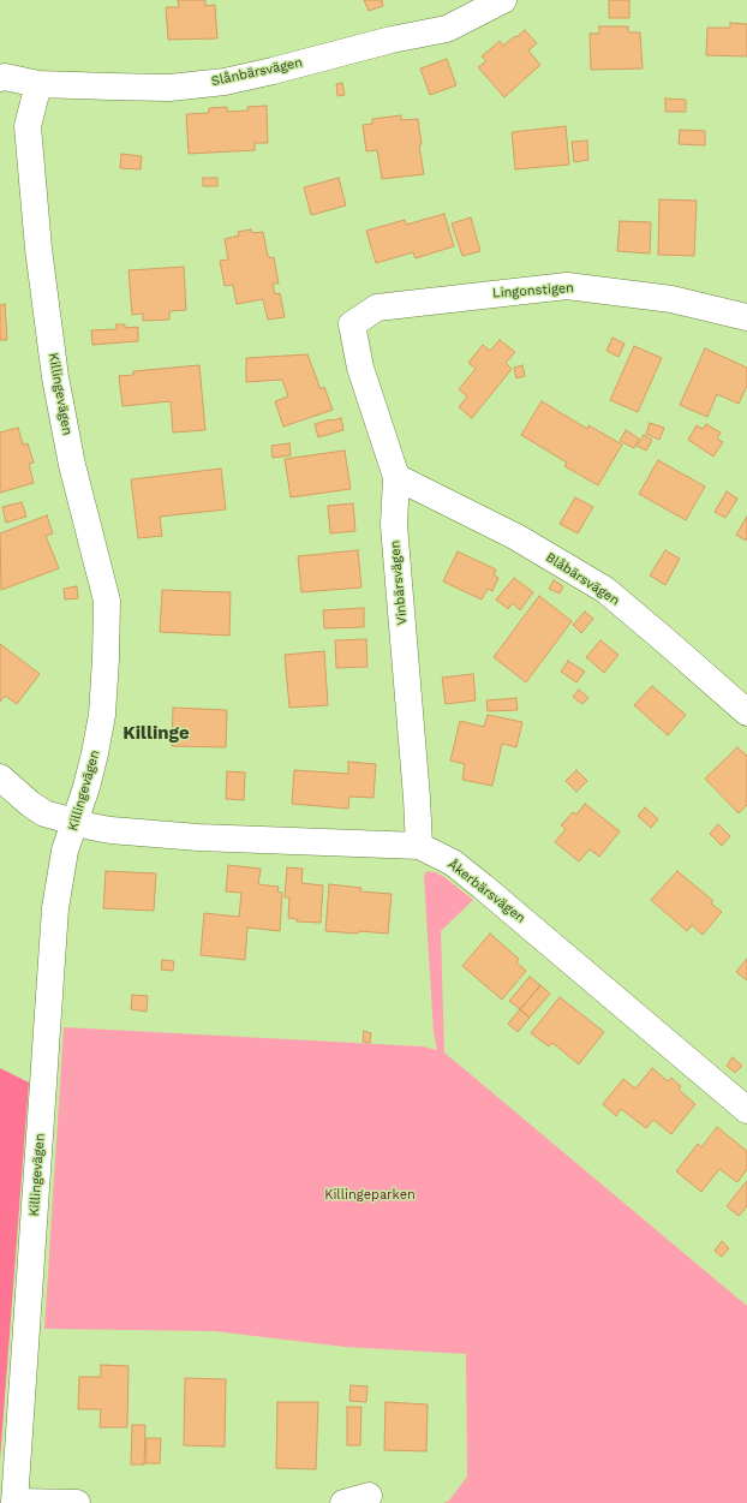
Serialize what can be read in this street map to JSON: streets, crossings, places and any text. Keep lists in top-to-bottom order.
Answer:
{
  "streets": {
    "street": [
      "Slånbärsvägen",
      "Lingonstigen",
      "Killingevägen",
      "Blåbärsvägen",
      "Vinbärsvägen",
      "Åkerbärsvägen"
    ]
  },
  "crossings": [
    ["Slånbärsvägen", "Killingevägen"],
    ["Lingonstigen", "Vinbärsvägen"],
    ["Killingevägen", "Åkerbärsvägen"],
    ["Blåbärsvägen", "Vinbärsvägen"],
    ["Vinbärsvägen", "Åkerbärsvägen"]
  ],
  "districts": ["Killinge"],
  "parks": ["Killingeparken"]
}
